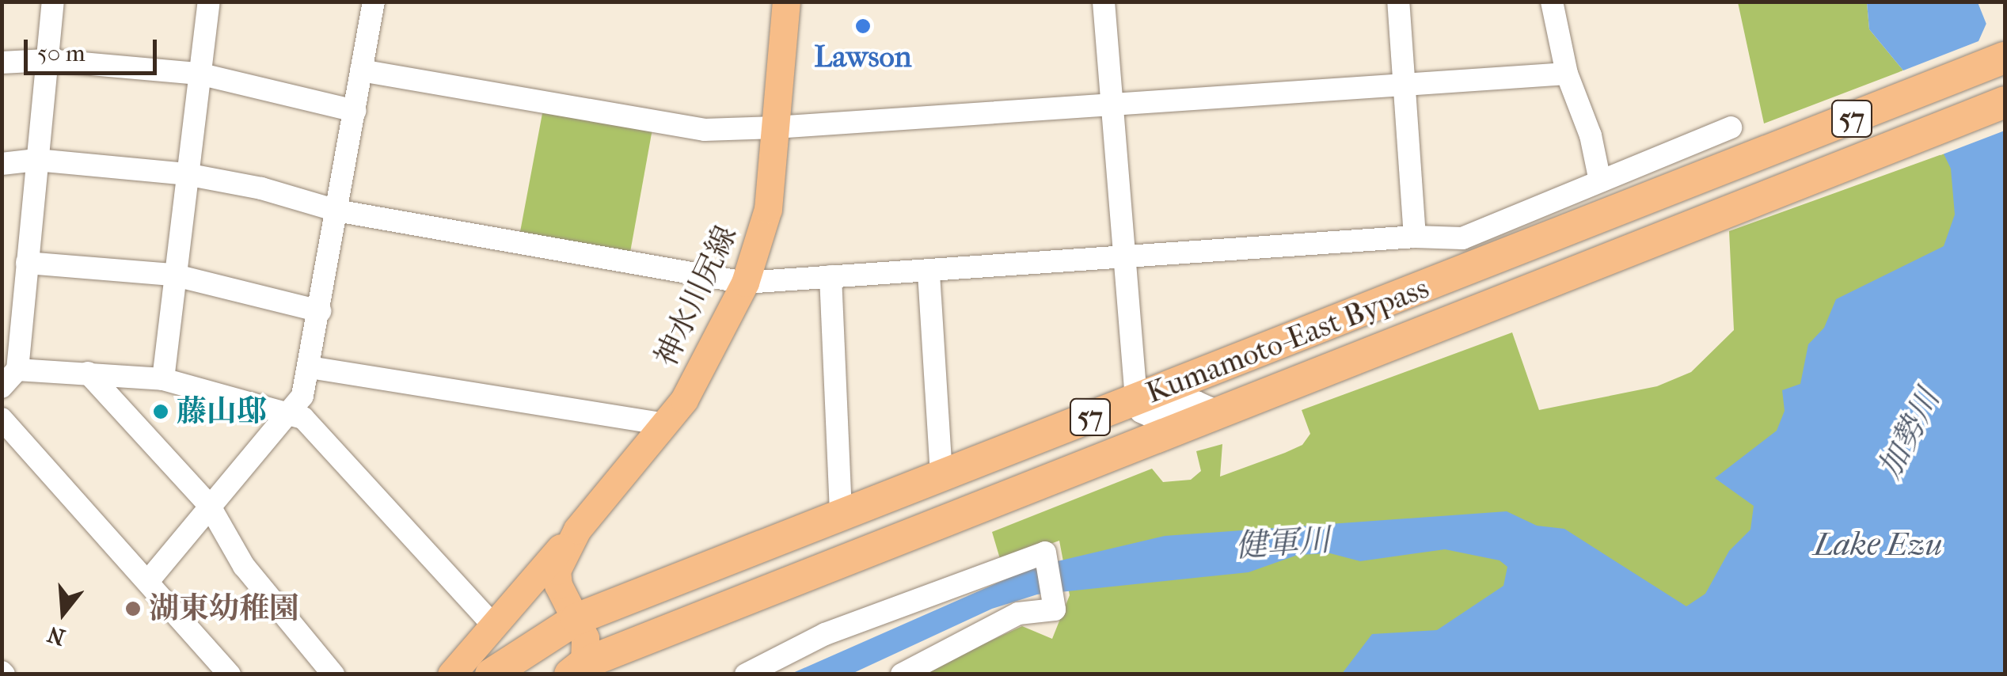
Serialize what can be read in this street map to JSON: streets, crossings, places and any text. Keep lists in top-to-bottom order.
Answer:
{
  "streets": {
    "highway": ["57", "Kumamoto-East Bypass"],
    "main road": ["神水川尻線"]
  },
  "crossings": [
    ["神水川尻線", "Kumamoto-East Bypass"]
  ],
  "water": ["加勢川", "健軍川", "Lake Ezu"],
  "places": ["Lawson", "藤山邸", "湖東幼稚園"],
  "scale_bar": "50 m",
  "north": "bottom"
}
